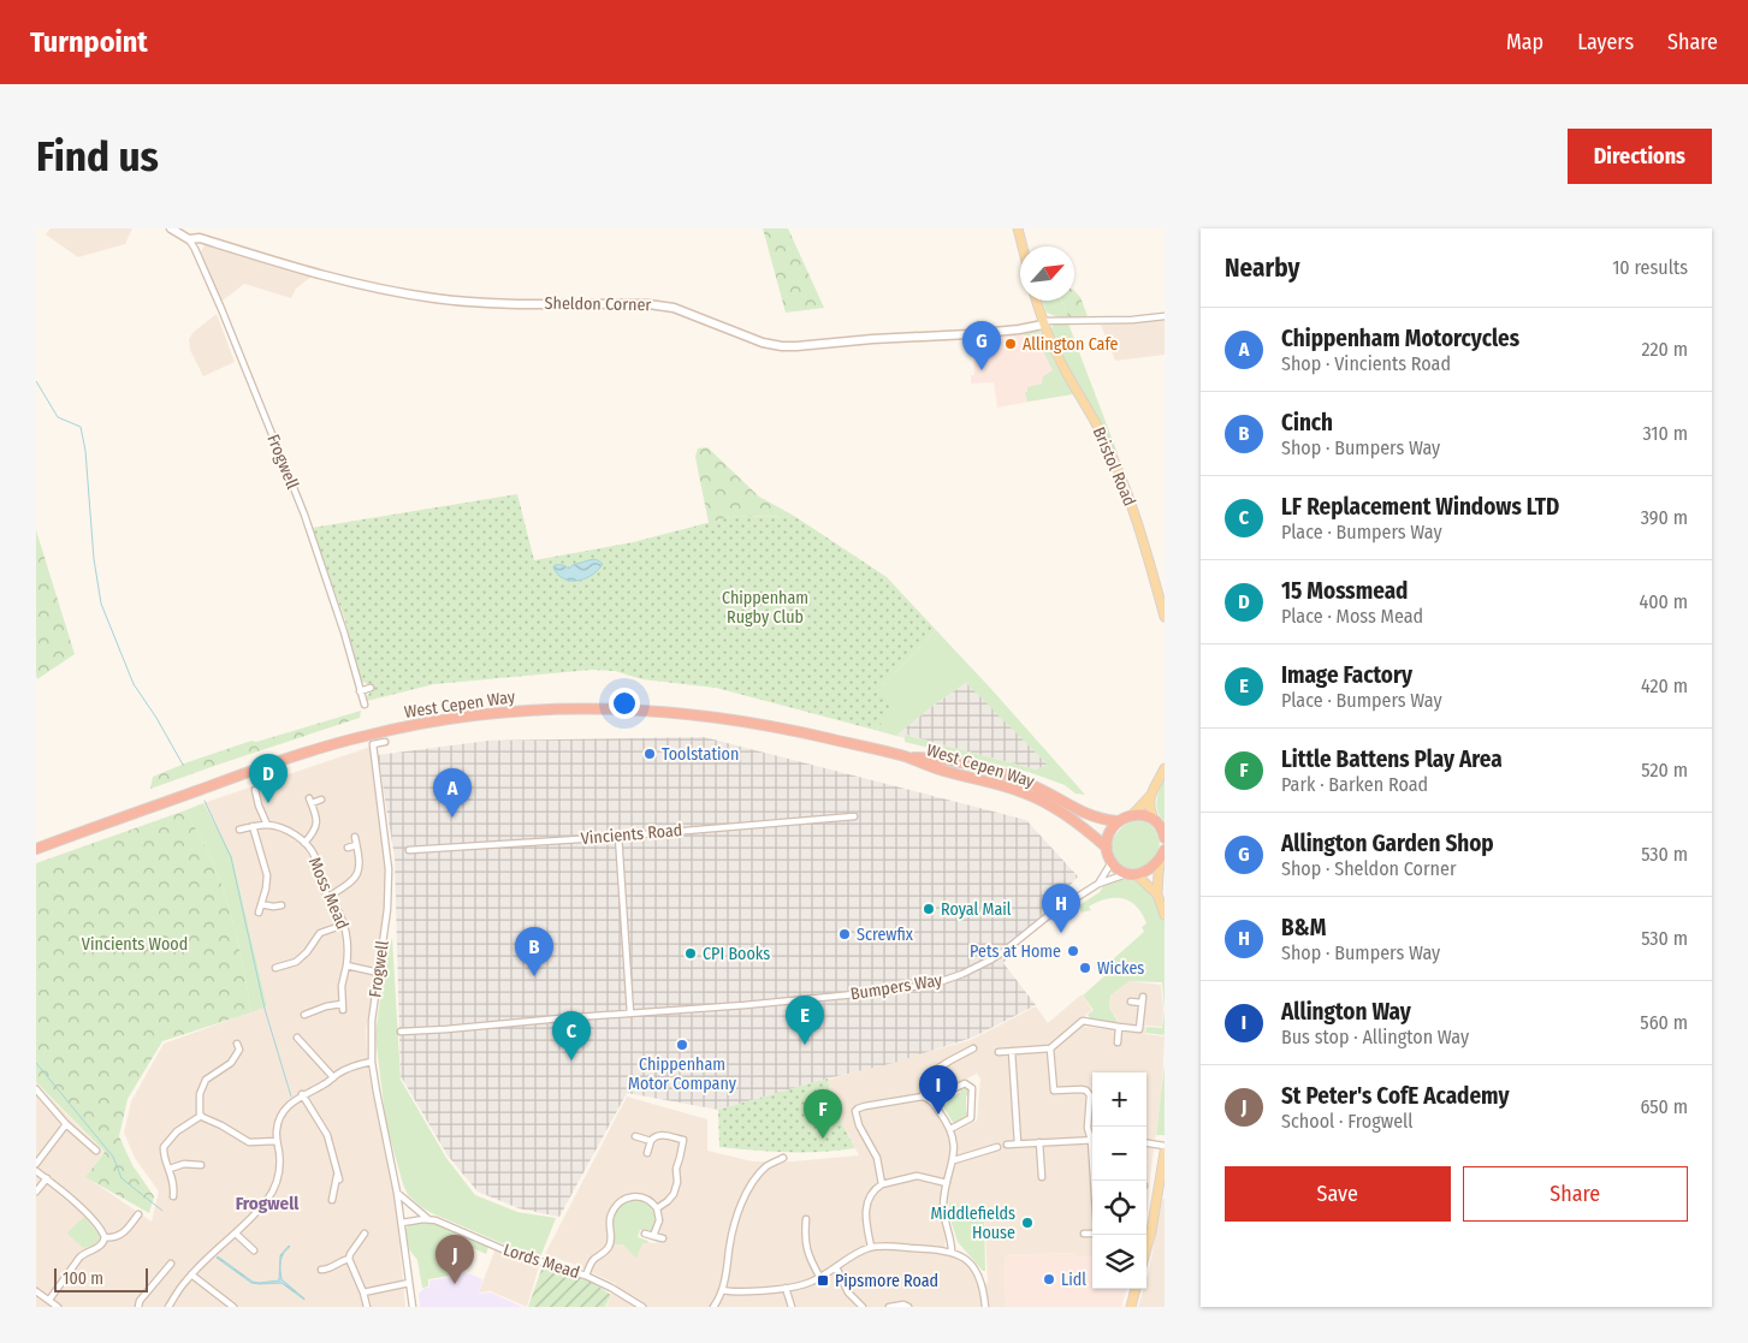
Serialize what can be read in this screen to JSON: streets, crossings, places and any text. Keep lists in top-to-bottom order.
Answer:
{
  "streets": {
    "highway": ["West Cepen Way"],
    "main road": ["Bristol Road"],
    "street": [
      "Sheldon Corner",
      "Frogwell",
      "Vincients Road",
      "Moss Mead",
      "Bumpers Way",
      "Lords Mead"
    ]
  },
  "crossings": [
    ["Sheldon Corner", "Frogwell"],
    ["Sheldon Corner", "Bristol Road"],
    ["Frogwell", "Lords Mead"]
  ],
  "districts": ["Frogwell"],
  "parks": ["Chippenham Rugby Club", "Vincients Wood"],
  "places": {
    "other": [
      "Allington Cafe",
      "Toolstation",
      "Royal Mail",
      "Screwfix",
      "Pets at Home",
      "CPI Books",
      "Wickes",
      "Chippenham Motor Company",
      "Middlefields House",
      "Lidl"
    ],
    "transit": ["Pipsmore Road"]
  },
  "scale_bar": "100 m",
  "north": "top right",
  "page": {
    "header": "Turnpoint",
    "nav": ["Map", "Layers", "Share"],
    "buttons": [
      "Directions",
      ["Save", "Share"]
    ],
    "title": "Find us",
    "heading": ["Nearby", "10 results"],
    "list": [
      {
        "mark": "A",
        "name": "Chippenham Motorcycles",
        "note": "Shop · Vincients Road",
        "value": "220 m"
      },
      {
        "mark": "B",
        "name": "Cinch",
        "note": "Shop · Bumpers Way",
        "value": "310 m"
      },
      {
        "mark": "C",
        "name": "LF Replacement Windows LTD",
        "note": "Place · Bumpers Way",
        "value": "390 m"
      },
      {
        "mark": "D",
        "name": "15 Mossmead",
        "note": "Place · Moss Mead",
        "value": "400 m"
      },
      {
        "mark": "E",
        "name": "Image Factory",
        "note": "Place · Bumpers Way",
        "value": "420 m"
      },
      {
        "mark": "F",
        "name": "Little Battens Play Area",
        "note": "Park · Barken Road",
        "value": "520 m"
      },
      {
        "mark": "G",
        "name": "Allington Garden Shop",
        "note": "Shop · Sheldon Corner",
        "value": "530 m"
      },
      {
        "mark": "H",
        "name": "B&M",
        "note": "Shop · Bumpers Way",
        "value": "530 m"
      },
      {
        "mark": "I",
        "name": "Allington Way",
        "note": "Bus stop · Allington Way",
        "value": "560 m"
      },
      {
        "mark": "J",
        "name": "St Peter's CofE Academy",
        "note": "School · Frogwell",
        "value": "650 m"
      }
    ],
    "pins": [
      "G",
      "D",
      "A",
      "H",
      "B",
      "E",
      "C",
      "I",
      "F",
      "J"
    ],
    "map_buttons": ["+", "−"],
    "scale": "100 m"
  }
}
